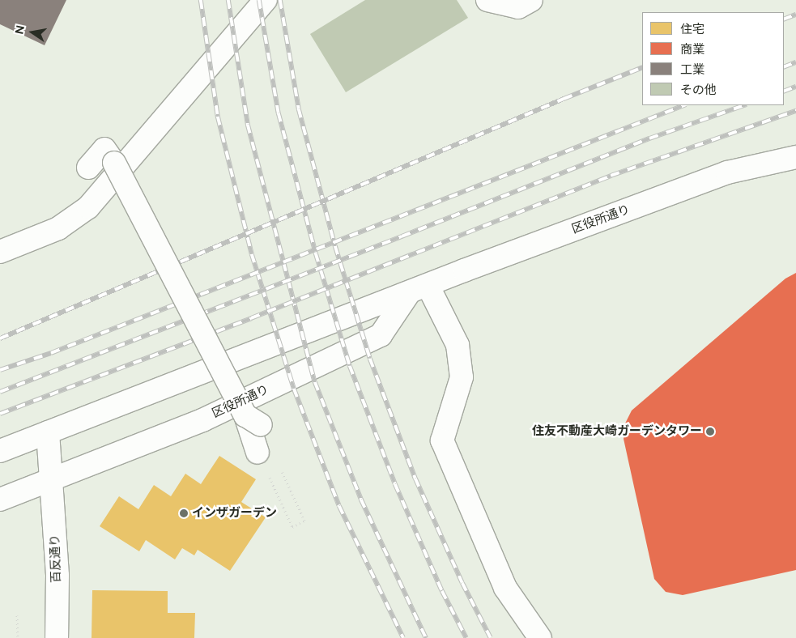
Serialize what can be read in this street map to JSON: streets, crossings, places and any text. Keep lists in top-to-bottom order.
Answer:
{
  "streets": {
    "street": ["区役所通り", "百反通り"]
  },
  "crossings": [
    ["区役所通り", "百反通り"]
  ],
  "places": ["住友不動産大崎ガーデンタワー", "インザガーデン"],
  "legend": [
    "住宅",
    "商業",
    "工業",
    "その他"
  ],
  "north": "left"
}
